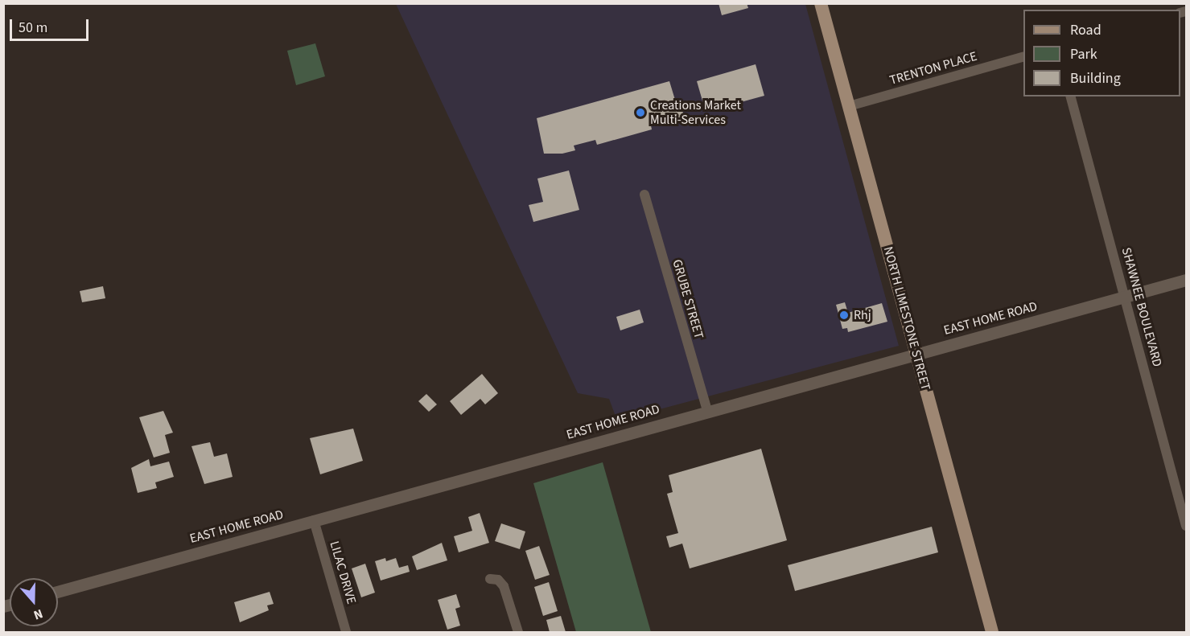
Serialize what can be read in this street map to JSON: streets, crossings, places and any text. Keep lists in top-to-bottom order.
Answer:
{
  "streets": {
    "main road": ["NORTH LIMESTONE STREET"],
    "street": [
      "TRENTON PLACE",
      "GRUBE STREET",
      "SHAWNEE BOULEVARD",
      "EAST HOME ROAD",
      "LILAC DRIVE"
    ]
  },
  "crossings": [
    ["TRENTON PLACE", "NORTH LIMESTONE STREET"],
    ["GRUBE STREET", "EAST HOME ROAD"],
    ["SHAWNEE BOULEVARD", "EAST HOME ROAD"],
    ["NORTH LIMESTONE STREET", "EAST HOME ROAD"],
    ["EAST HOME ROAD", "LILAC DRIVE"]
  ],
  "places": ["Creations Market Multi-Services", "Rhj"],
  "legend": ["Road", "Park", "Building"],
  "scale_bar": "50 m",
  "north": "bottom"
}
